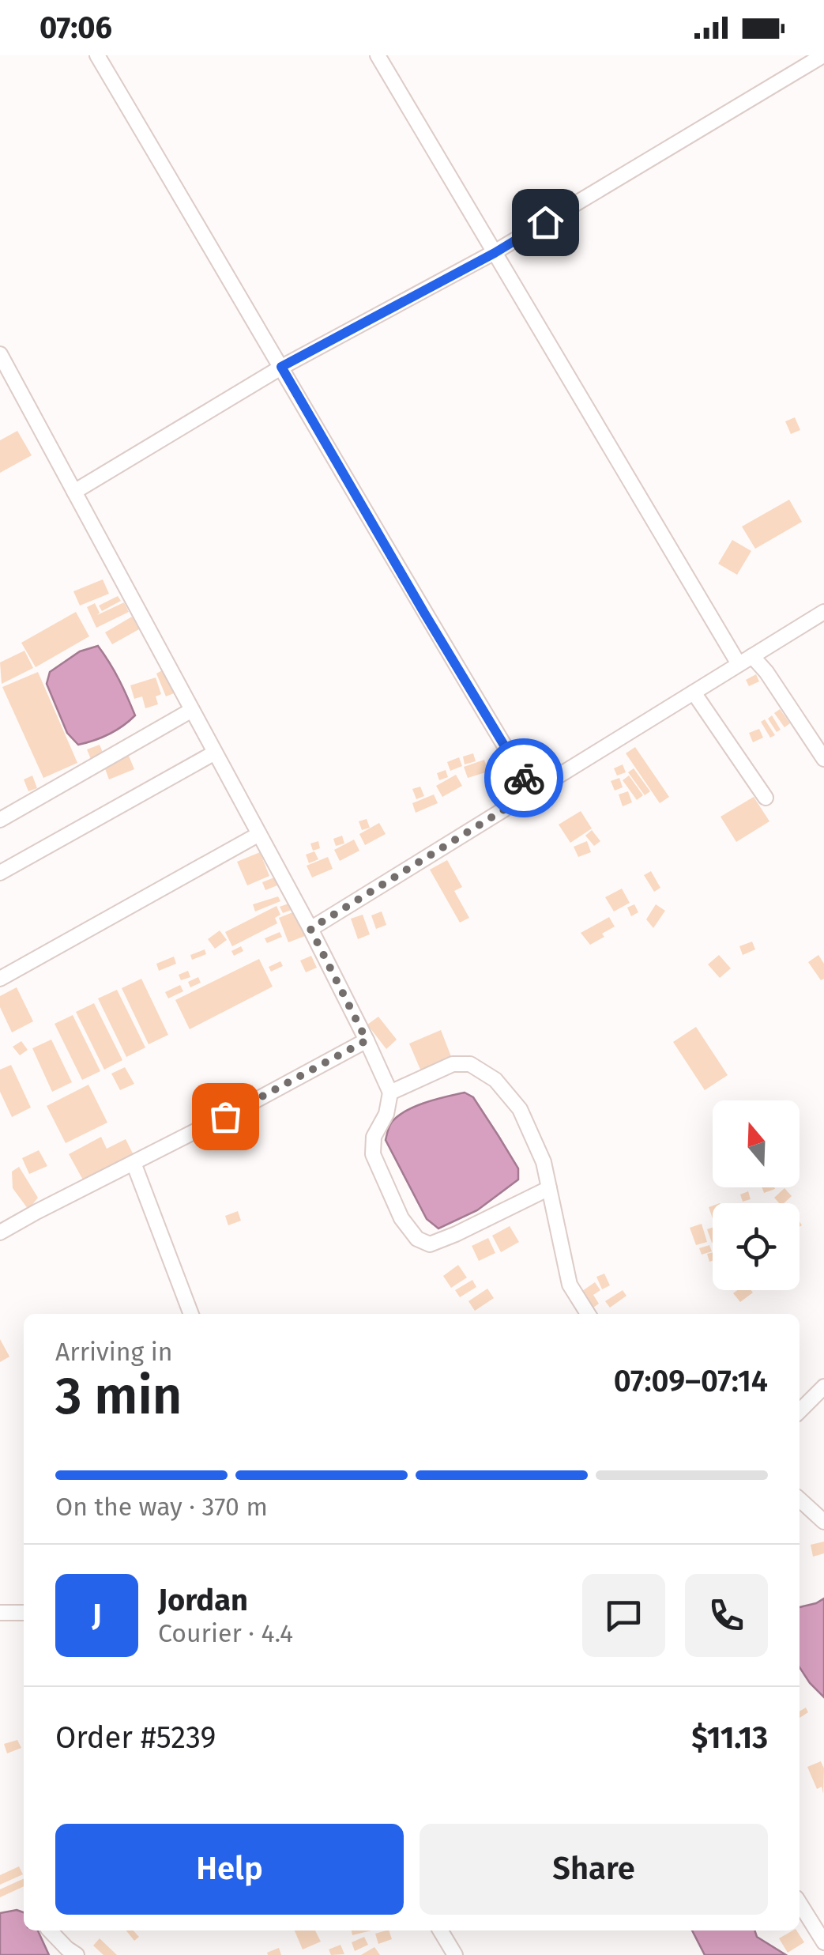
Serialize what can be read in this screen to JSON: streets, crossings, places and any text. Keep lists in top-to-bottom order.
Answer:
{
  "north": "top",
  "page": {
    "status": "07:06",
    "heading": ["3 min", "Arriving in", "07:09–07:14"],
    "panel": [
      "Jordan",
      "Courier · 4.4",
      "Order #5239",
      "$11.13"
    ],
    "bar": "On the way · 370 m",
    "round": "J",
    "buttons": ["Help", "Share"]
  }
}
